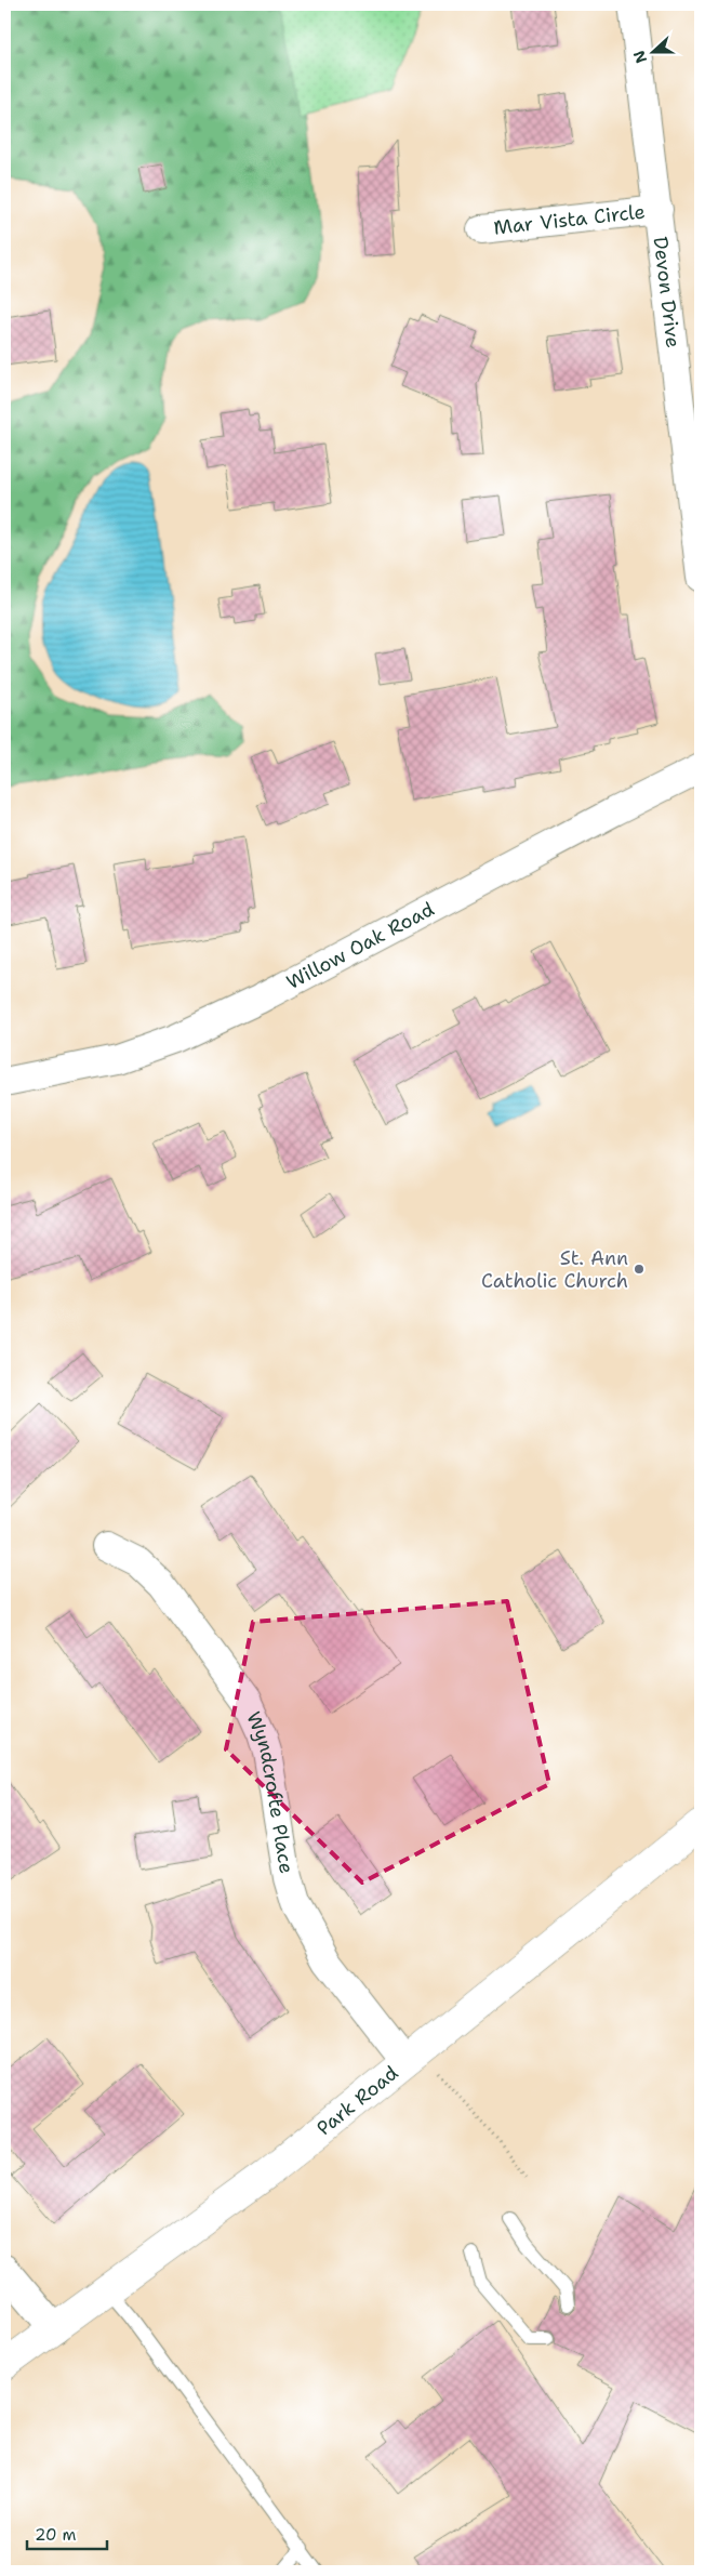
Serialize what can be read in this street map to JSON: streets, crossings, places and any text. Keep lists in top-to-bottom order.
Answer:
{
  "streets": {
    "main road": ["Park Road"],
    "street": [
      "Mar Vista Circle",
      "Devon Drive",
      "Willow Oak Road",
      "Wyndcrofte Place"
    ]
  },
  "crossings": [
    ["Mar Vista Circle", "Devon Drive"],
    ["Wyndcrofte Place", "Park Road"]
  ],
  "places": ["St. Ann Catholic Church"],
  "scale_bar": "20 m",
  "north": "left"
}
